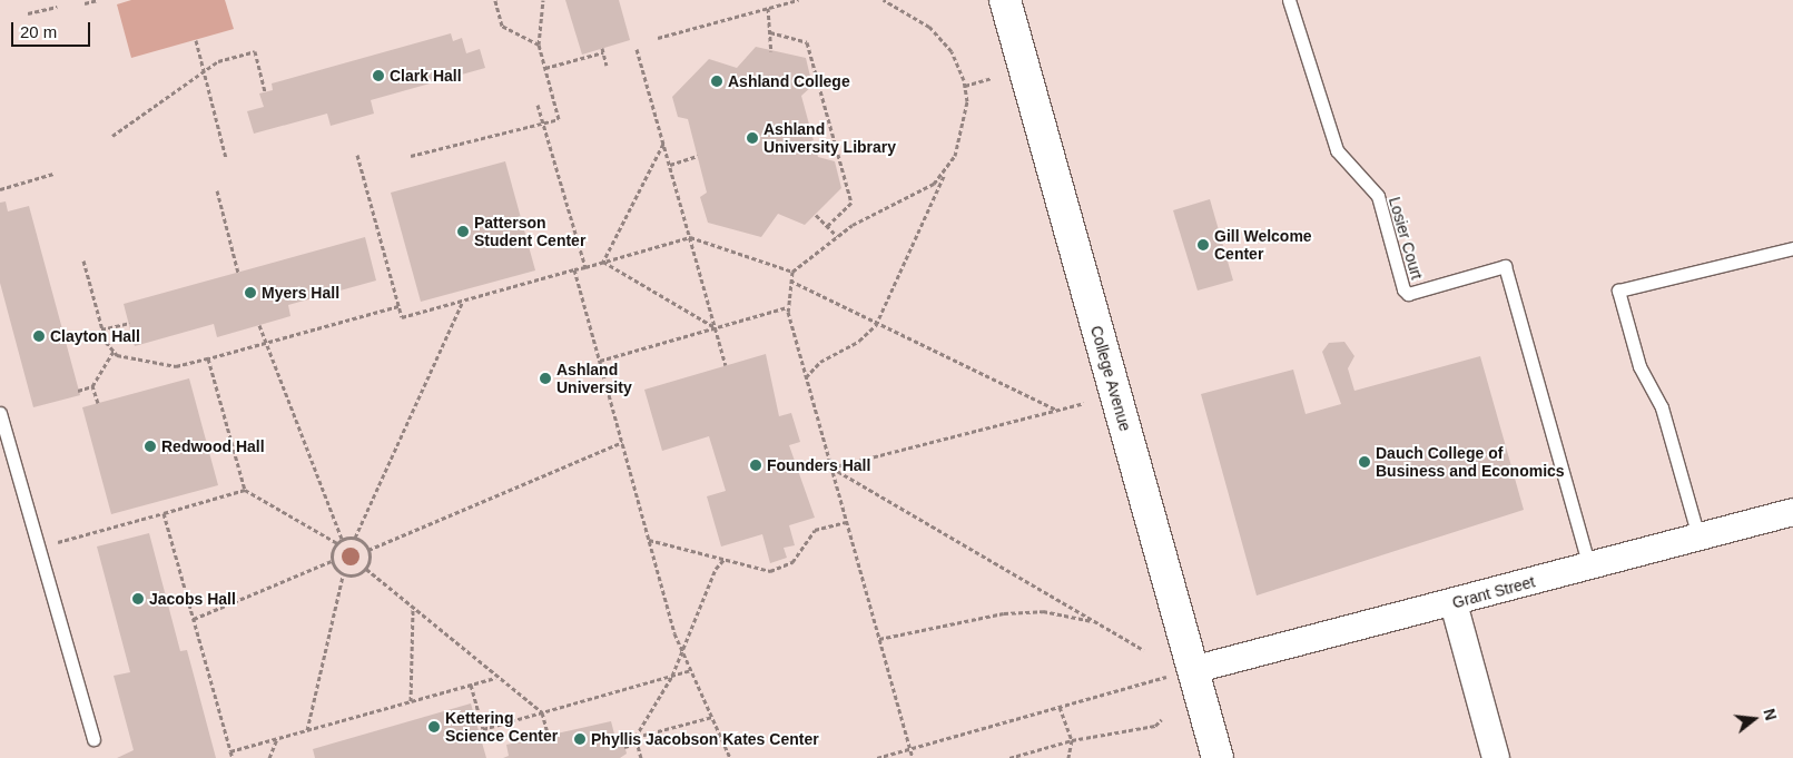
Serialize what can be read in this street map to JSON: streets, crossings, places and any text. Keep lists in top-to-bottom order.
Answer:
{
  "streets": {
    "street": ["College Avenue", "Grant Street"],
    "lane": ["Losier Court"]
  },
  "crossings": [
    ["Losier Court", "Grant Street"],
    ["College Avenue", "Grant Street"]
  ],
  "places": [
    "Clark Hall",
    "Ashland College",
    "Ashland University Library",
    "Patterson Student Center",
    "Gill Welcome Center",
    "Myers Hall",
    "Clayton Hall",
    "Ashland University",
    "Redwood Hall",
    "Dauch College of Business and Economics",
    "Founders Hall",
    "Jacobs Hall",
    "Kettering Science Center",
    "Phyllis Jacobson Kates Center"
  ],
  "scale_bar": "20 m",
  "north": "right"
}
